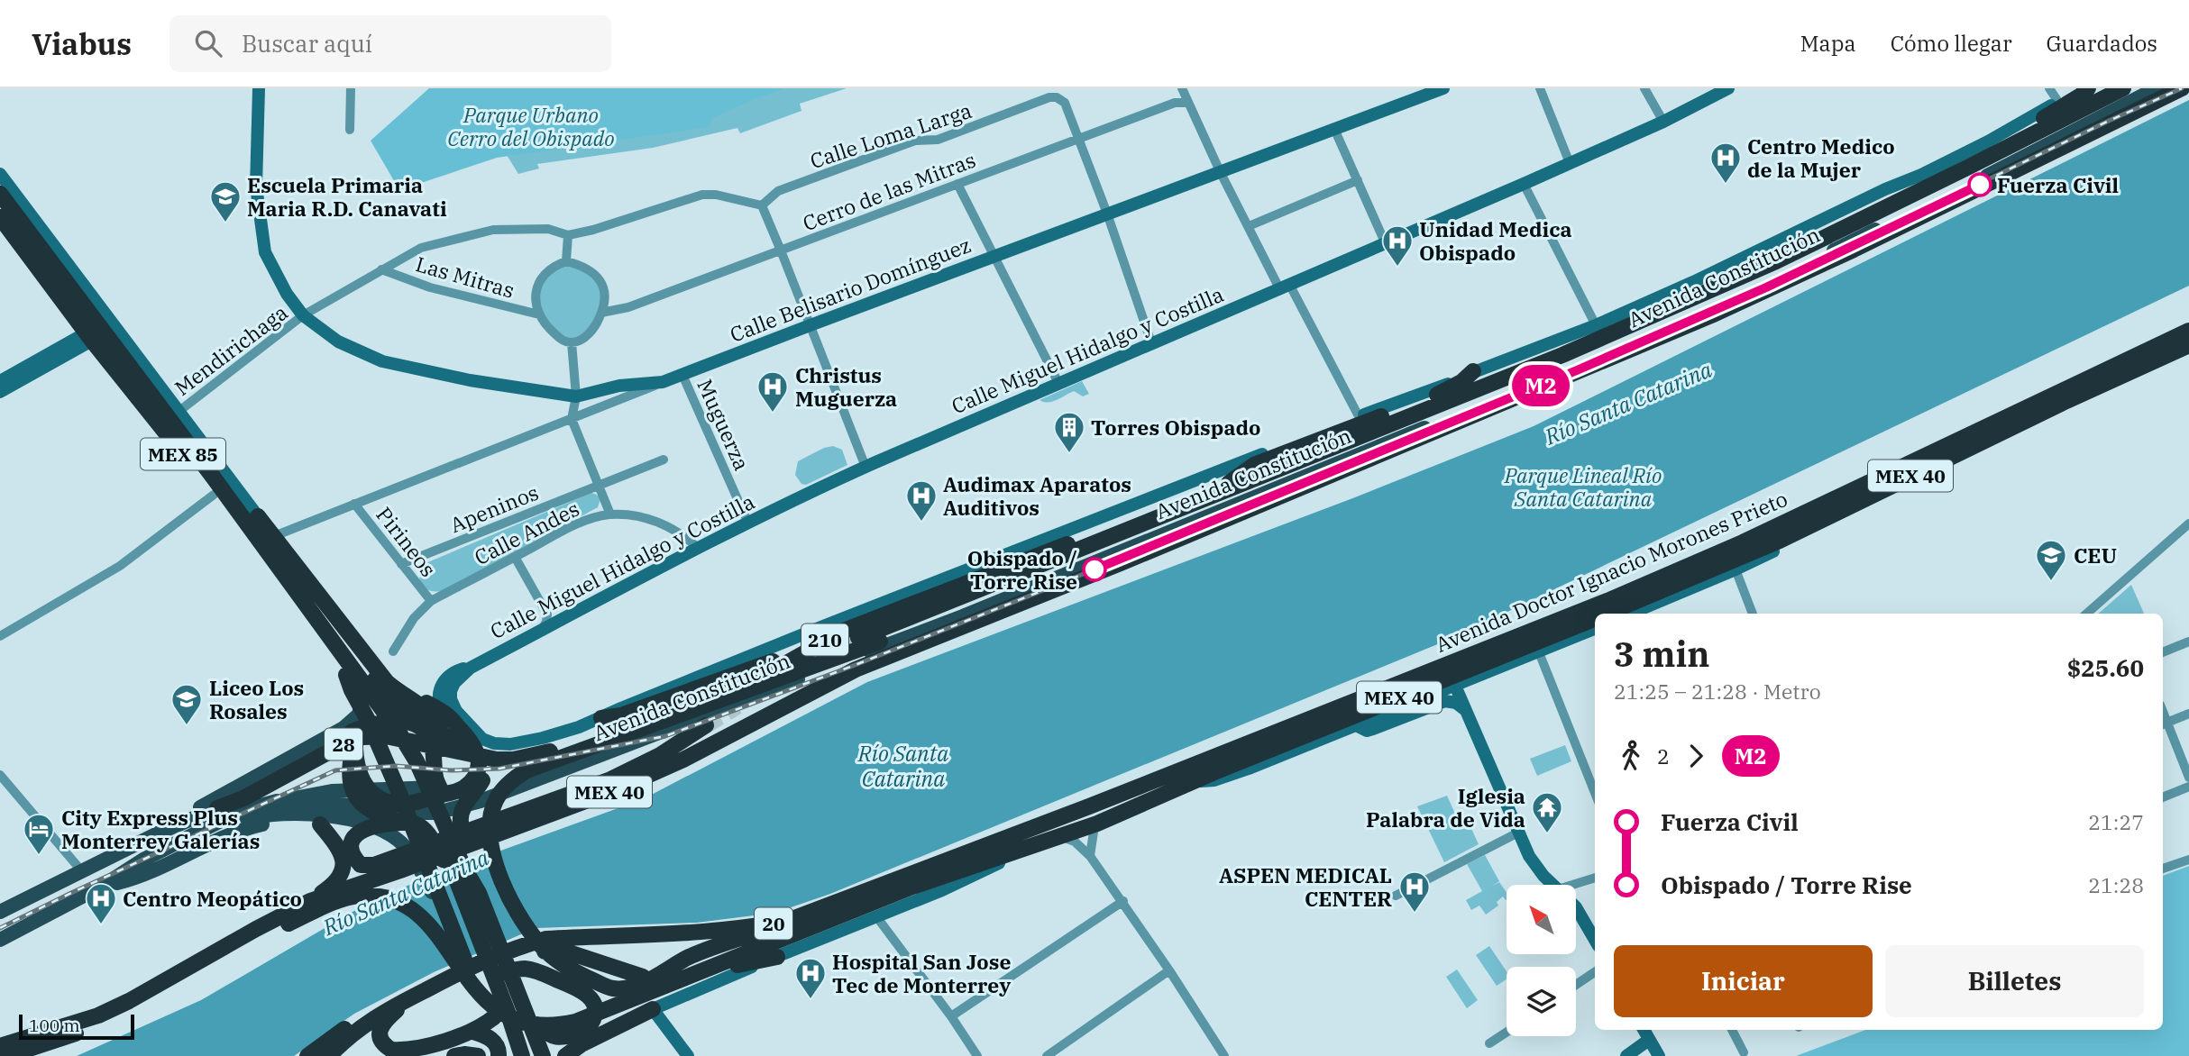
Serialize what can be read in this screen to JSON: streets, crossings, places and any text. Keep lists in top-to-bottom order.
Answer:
{
  "streets": {
    "highway": [
      "Avenida Constitución",
      "MEX 85",
      "MEX 40",
      "Avenida Doctor Ignacio Morones Prieto",
      "210",
      "28",
      "20"
    ],
    "street": [
      "Calle Loma Larga",
      "Cerro de las Mitras",
      "Las Mitras",
      "Calle Belisario Domínguez",
      "Mendirichaga",
      "Calle Miguel Hidalgo y Costilla",
      "Muguerza",
      "Apeninos",
      "Calle Andes",
      "Pirineos"
    ]
  },
  "crossings": [
    ["Calle Loma Larga", "Cerro de las Mitras"],
    ["Cerro de las Mitras", "Las Mitras"],
    ["Avenida Constitución", "MEX 40"],
    ["Avenida Constitución", "210"],
    ["Avenida Constitución", "28"],
    ["Calle Belisario Domínguez", "Muguerza"],
    ["Calle Belisario Domínguez", "Pirineos"],
    ["Mendirichaga", "MEX 85"],
    ["Calle Miguel Hidalgo y Costilla", "Muguerza"],
    ["Calle Miguel Hidalgo y Costilla", "Calle Andes"],
    ["MEX 40", "Avenida Doctor Ignacio Morones Prieto"],
    ["Apeninos", "Pirineos"],
    ["Calle Andes", "Pirineos"],
    ["Avenida Doctor Ignacio Morones Prieto", "20"],
    ["210", "28"]
  ],
  "water": ["Río Santa Catarina"],
  "parks": ["Parque Urbano Cerro del Obispado", "Parque Lineal Río Santa Catarina"],
  "places": {
    "hospital": [
      "Centro Medico de la Mujer",
      "Unidad Medica Obispado",
      "Christus Muguerza",
      "Audimax Aparatos Auditivos",
      "ASPEN MEDICAL CENTER",
      "Centro Meopático",
      "Hospital San Jose Tec de Monterrey"
    ],
    "other": ["Fuerza Civil", "Obispado / Torre Rise"],
    "school or university": ["Escuela Primaria Maria R.D. Canavati", "CEU", "Liceo Los Rosales"],
    "building": ["Torres Obispado"],
    "temple": ["Iglesia Palabra de Vida"],
    "hotel": ["City Express Plus Monterrey Galerías"]
  },
  "lines": ["metro line M2"],
  "scale_bar": "100 m",
  "north": "top left",
  "page": {
    "header": "Viabus",
    "search": "Buscar aquí",
    "nav": ["Mapa", "Cómo llegar", "Guardados"],
    "on_map": "M2",
    "heading": ["3 min", "21:25 – 21:28 · Metro", "$25.60"],
    "legs": ["2", "M2"],
    "list": [
      {
        "name": "Fuerza Civil",
        "value": "21:27"
      },
      {
        "name": "Obispado / Torre Rise",
        "value": "21:28"
      }
    ],
    "buttons": ["Iniciar", "Billetes"],
    "scale": "100 m"
  }
}
